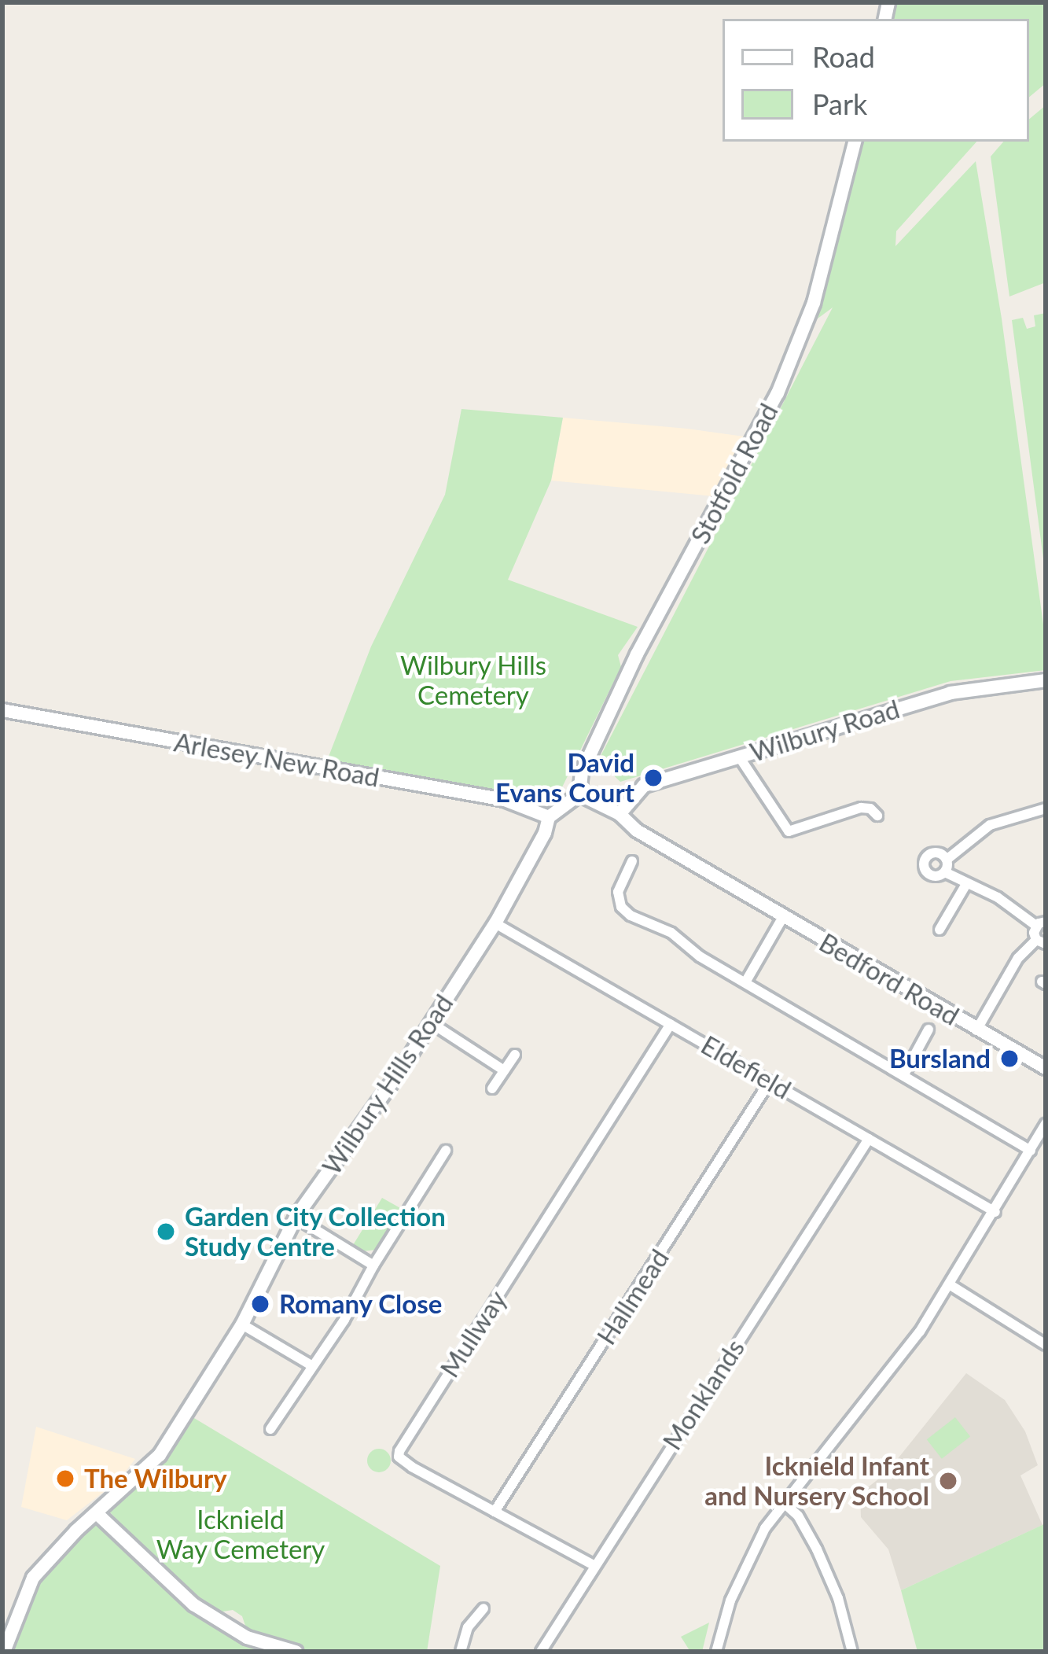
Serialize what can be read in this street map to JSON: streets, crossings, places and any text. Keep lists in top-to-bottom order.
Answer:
{
  "streets": {
    "street": [
      "Stotfold Road",
      "Wilbury Road",
      "Arlesey New Road",
      "Bedford Road",
      "Eldefield",
      "Wilbury Hills Road",
      "Hallmead",
      "Mullway",
      "Monklands"
    ]
  },
  "crossings": [
    ["Stotfold Road", "Bedford Road"],
    ["Stotfold Road", "Wilbury Hills Road"],
    ["Wilbury Road", "Bedford Road"],
    ["Arlesey New Road", "Wilbury Hills Road"],
    ["Bedford Road", "Wilbury Hills Road"],
    ["Eldefield", "Wilbury Hills Road"],
    ["Eldefield", "Hallmead"],
    ["Eldefield", "Mullway"],
    ["Eldefield", "Monklands"],
    ["Hallmead", "Mullway"],
    ["Mullway", "Monklands"]
  ],
  "parks": ["Wilbury Hills Cemetery", "Icknield Way Cemetery"],
  "places": [
    "David Evans Court",
    "Bursland",
    "Garden City Collection Study Centre",
    "Romany Close",
    "The Wilbury",
    "Icknield Infant and Nursery School"
  ],
  "legend": ["Road", "Park"]
}
